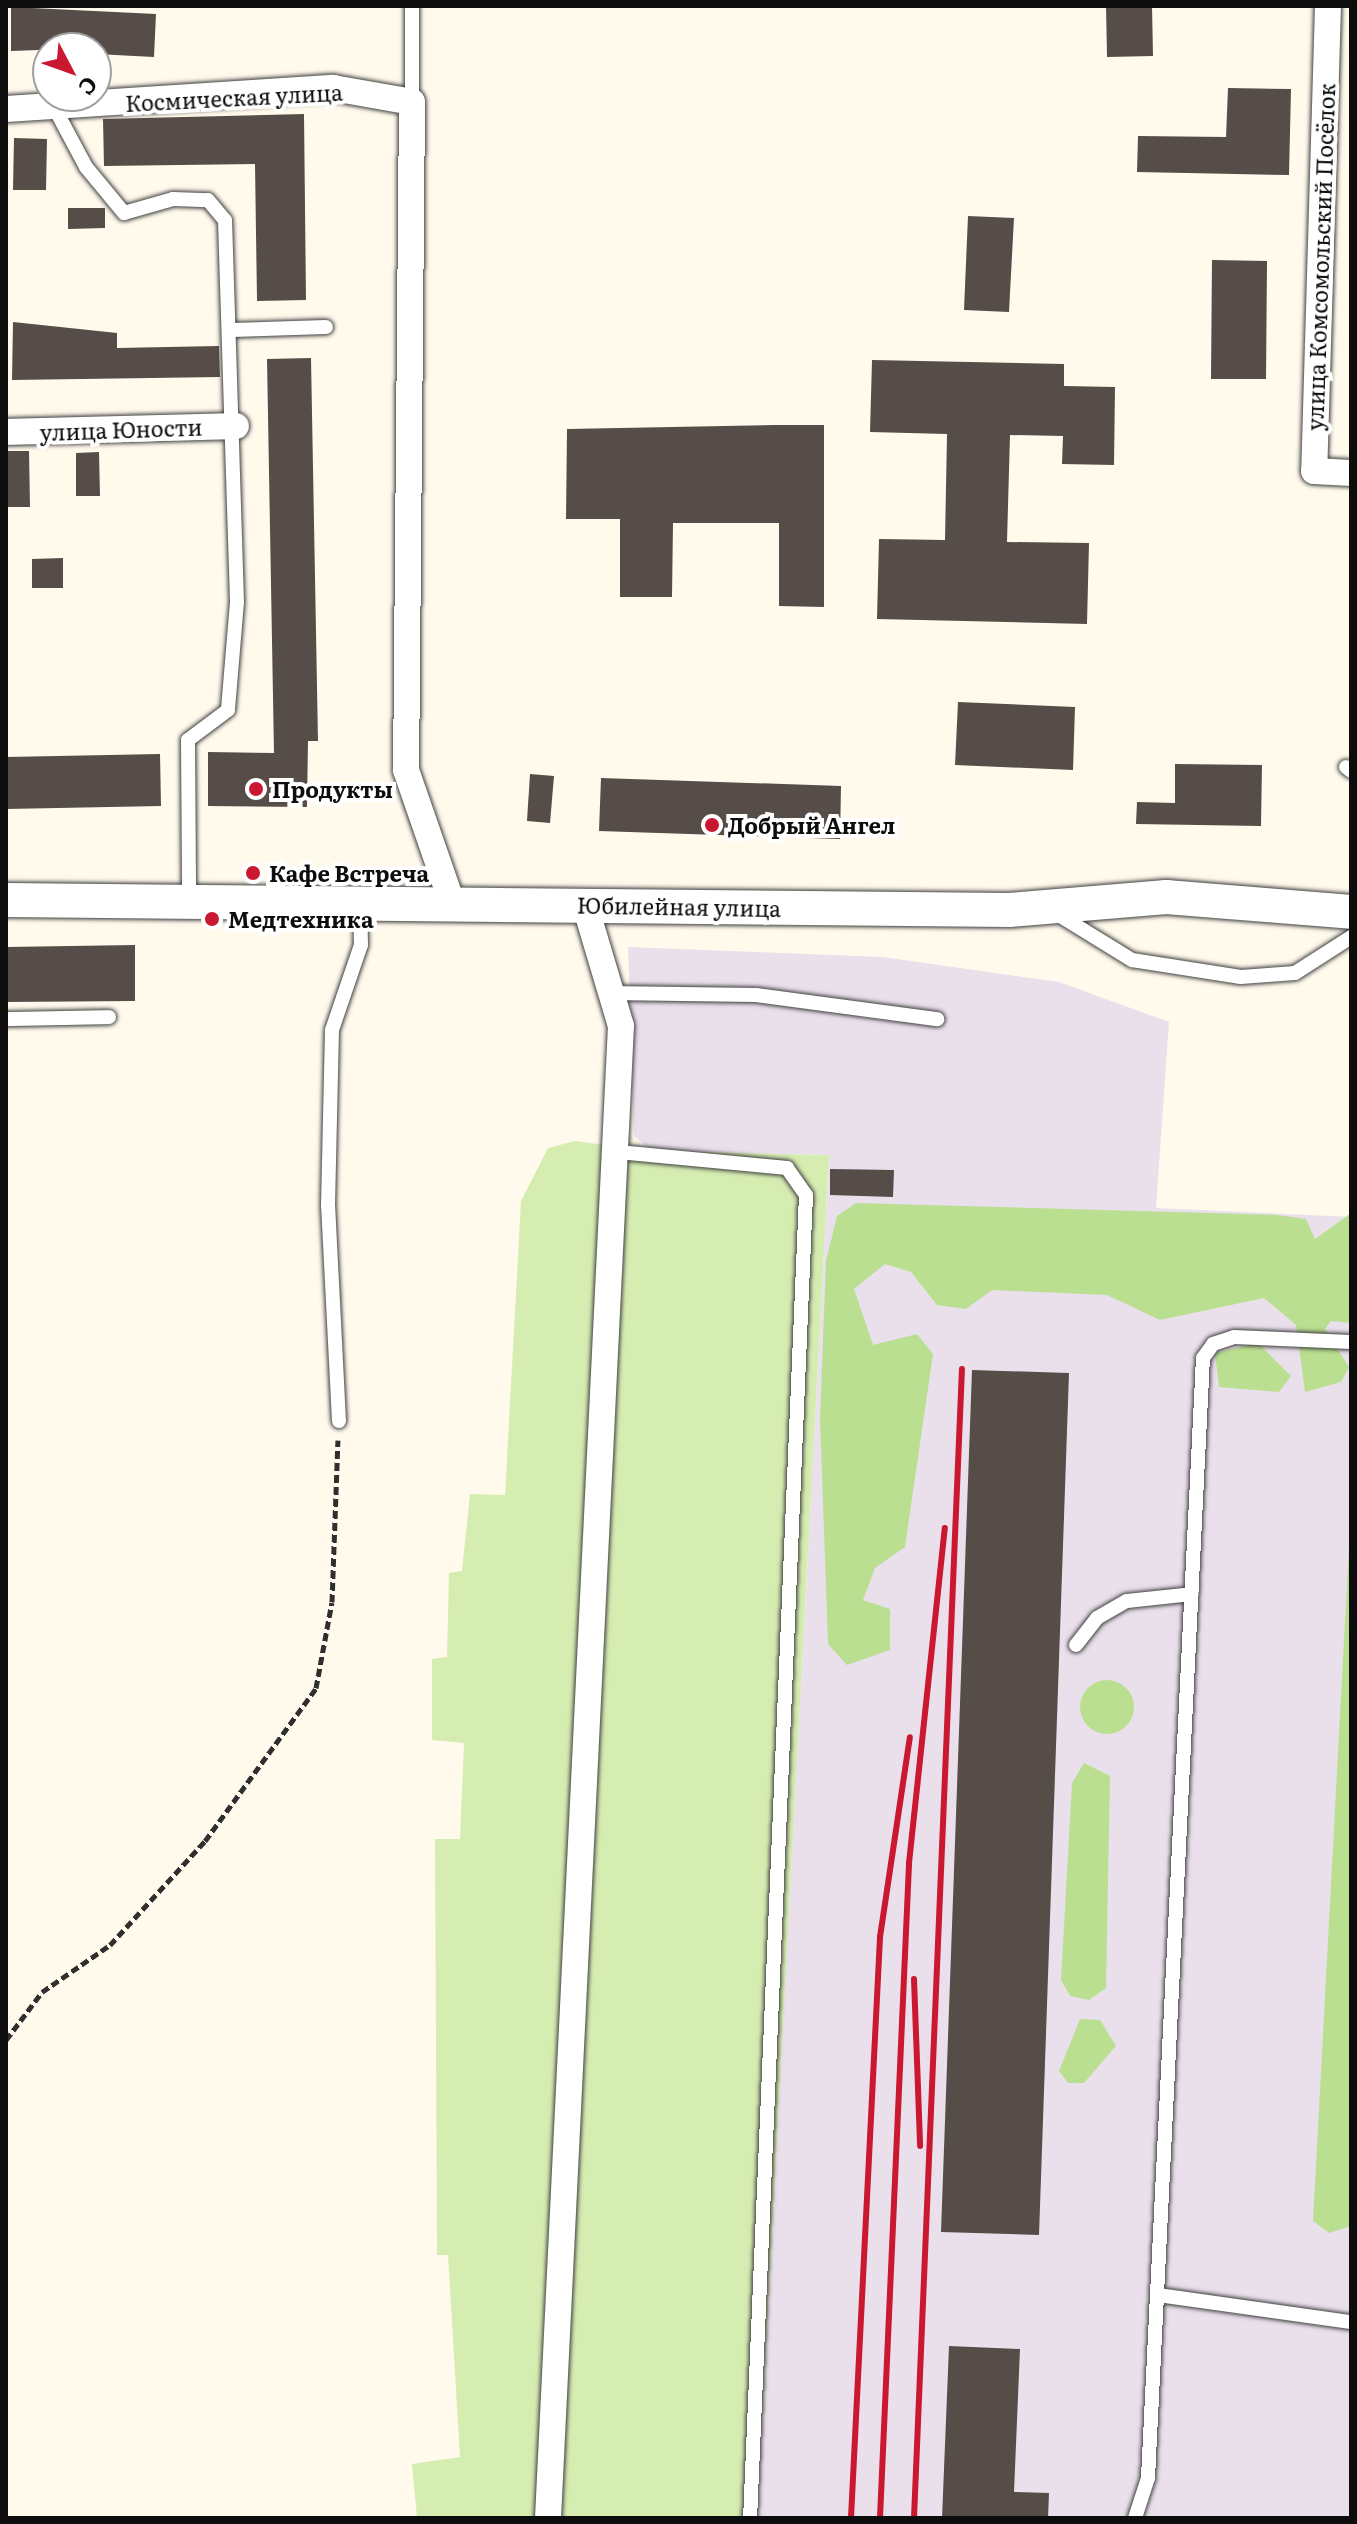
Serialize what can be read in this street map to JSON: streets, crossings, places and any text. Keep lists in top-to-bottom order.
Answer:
{
  "streets": {
    "street": [
      "Космическая улица",
      "улица Комсомольский Посёлок",
      "улица Юности",
      "Юбилейная улица"
    ]
  },
  "places": [
    "Продукты",
    "Добрый Ангел",
    "Кафе Встреча",
    "Медтехника"
  ],
  "north": "bottom right"
}
